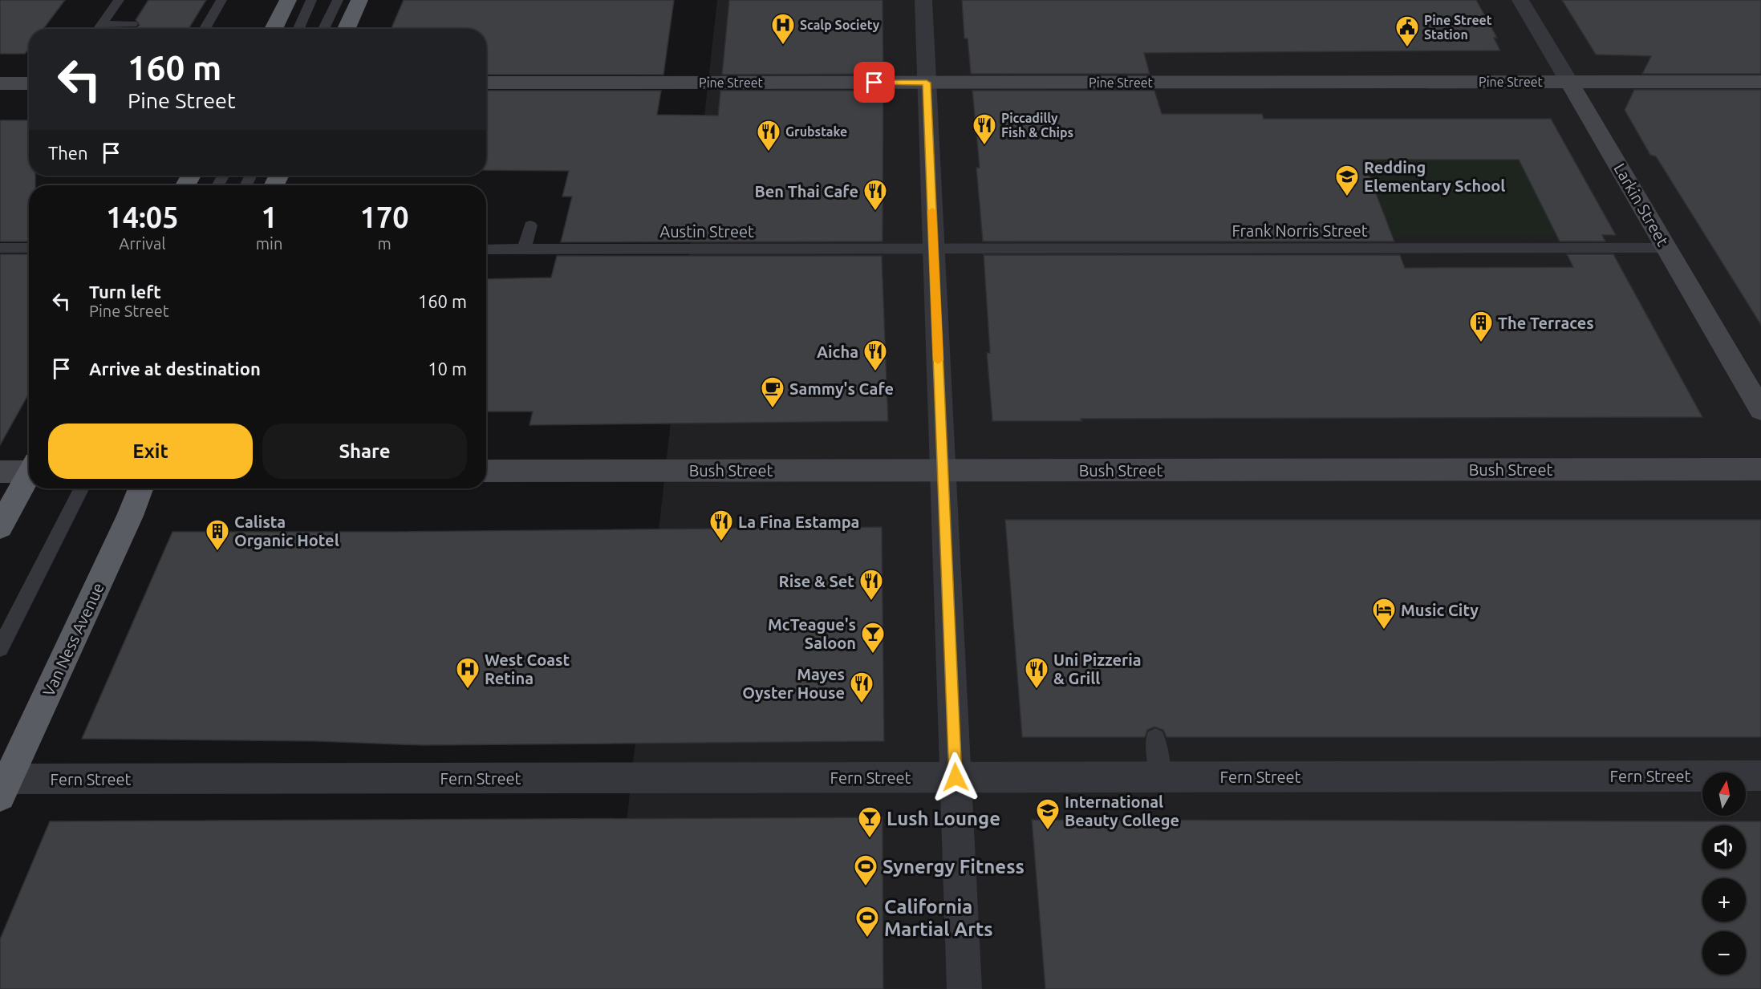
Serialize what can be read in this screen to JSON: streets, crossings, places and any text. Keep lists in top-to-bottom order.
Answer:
{
  "streets": {
    "highway": ["Van Ness Avenue"],
    "main road": ["Pine Street", "Larkin Street", "Bush Street"],
    "street": ["Fern Street"],
    "lane": ["Frank Norris Street", "Austin Street"]
  },
  "crossings": [
    ["Pine Street", "Larkin Street"],
    ["Larkin Street", "Frank Norris Street"],
    ["Frank Norris Street", "Austin Street"],
    ["Van Ness Avenue", "Fern Street"]
  ],
  "places": {
    "hospital": ["Scalp Society", "West Coast Retina"],
    "public building": ["Pine Street Station"],
    "restaurant": [
      "Piccadilly Fish & Chips",
      "Grubstake",
      "Ben Thai Cafe",
      "Aicha",
      "La Fina Estampa",
      "Rise & Set",
      "Uni Pizzeria & Grill",
      "Mayes Oyster House"
    ],
    "school or university": ["Redding Elementary School", "International Beauty College"],
    "building": ["The Terraces", "Calista Organic Hotel"],
    "cafe": ["Sammy's Cafe"],
    "hotel": ["Music City"],
    "bar": ["McTeague's Saloon", "Lush Lounge"],
    "sports": ["Synergy Fitness", "California Martial Arts"]
  },
  "north": "top",
  "page": {
    "turn": ["160 m", "Pine Street"],
    "then": "Then",
    "eta": [
      "14:05",
      "Arrival",
      "1",
      "min",
      "170",
      "m"
    ],
    "list": [
      {
        "name": "Turn left",
        "note": "Pine Street",
        "value": "160 m"
      },
      {
        "name": "Arrive at destination",
        "value": "10 m"
      }
    ],
    "buttons": ["Exit", "Share"],
    "map_buttons": ["+", "−"]
  }
}
